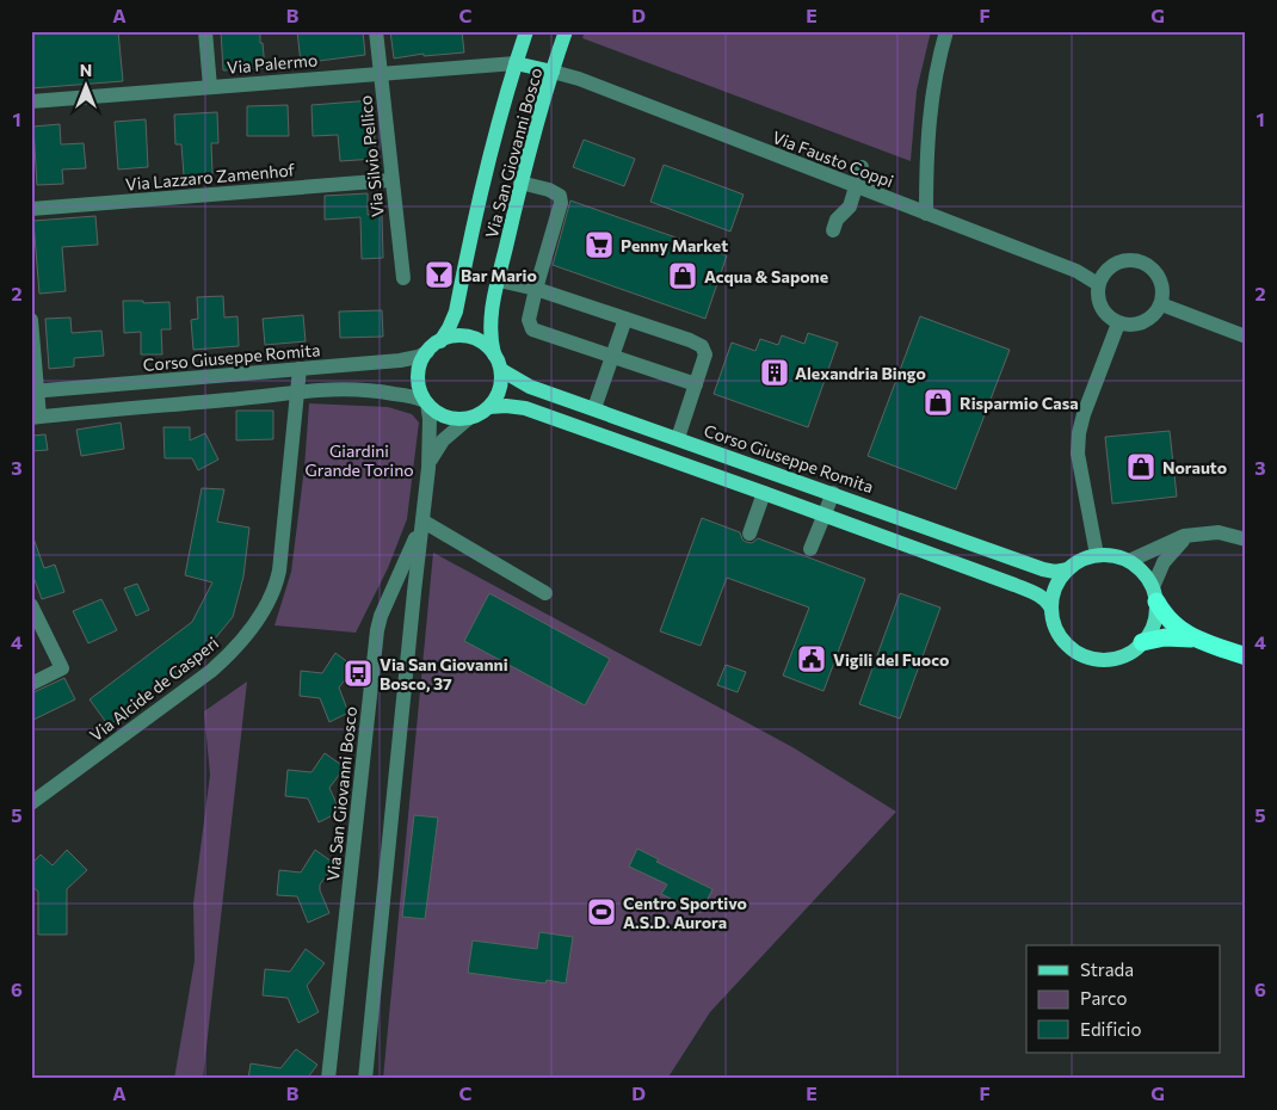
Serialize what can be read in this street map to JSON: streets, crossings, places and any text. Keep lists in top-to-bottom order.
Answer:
{
  "streets": {
    "main road": ["Via San Giovanni Bosco", "Corso Giuseppe Romita"],
    "street": [
      "Via Palermo",
      "Via Silvio Pellico",
      "Via Fausto Coppi",
      "Via Lazzaro Zamenhof",
      "Via Alcide de Gasperi"
    ]
  },
  "crossings": [
    ["Via Palermo", "Via San Giovanni Bosco"],
    ["Via Palermo", "Via Silvio Pellico"],
    ["Via San Giovanni Bosco", "Via Fausto Coppi"],
    ["Via San Giovanni Bosco", "Corso Giuseppe Romita"],
    ["Via Silvio Pellico", "Via Lazzaro Zamenhof"],
    ["Corso Giuseppe Romita", "Via Alcide de Gasperi"]
  ],
  "parks": ["Giardini Grande Torino"],
  "places": {
    "supermarket": ["Penny Market"],
    "bar": ["Bar Mario"],
    "shop": ["Acqua & Sapone", "Risparmio Casa", "Norauto"],
    "building": ["Alexandria Bingo"],
    "public building": ["Vigili del Fuoco"],
    "bus stop": ["Via San Giovanni Bosco, 37"],
    "sports": ["Centro Sportivo A.S.D. Aurora"]
  },
  "legend": ["Strada", "Parco", "Edificio"],
  "north": "top",
  "grid": {
    "columns": [
      "A",
      "B",
      "C",
      "D",
      "E",
      "F",
      "G"
    ],
    "rows": [
      "1",
      "2",
      "3",
      "4",
      "5",
      "6"
    ]
  }
}
